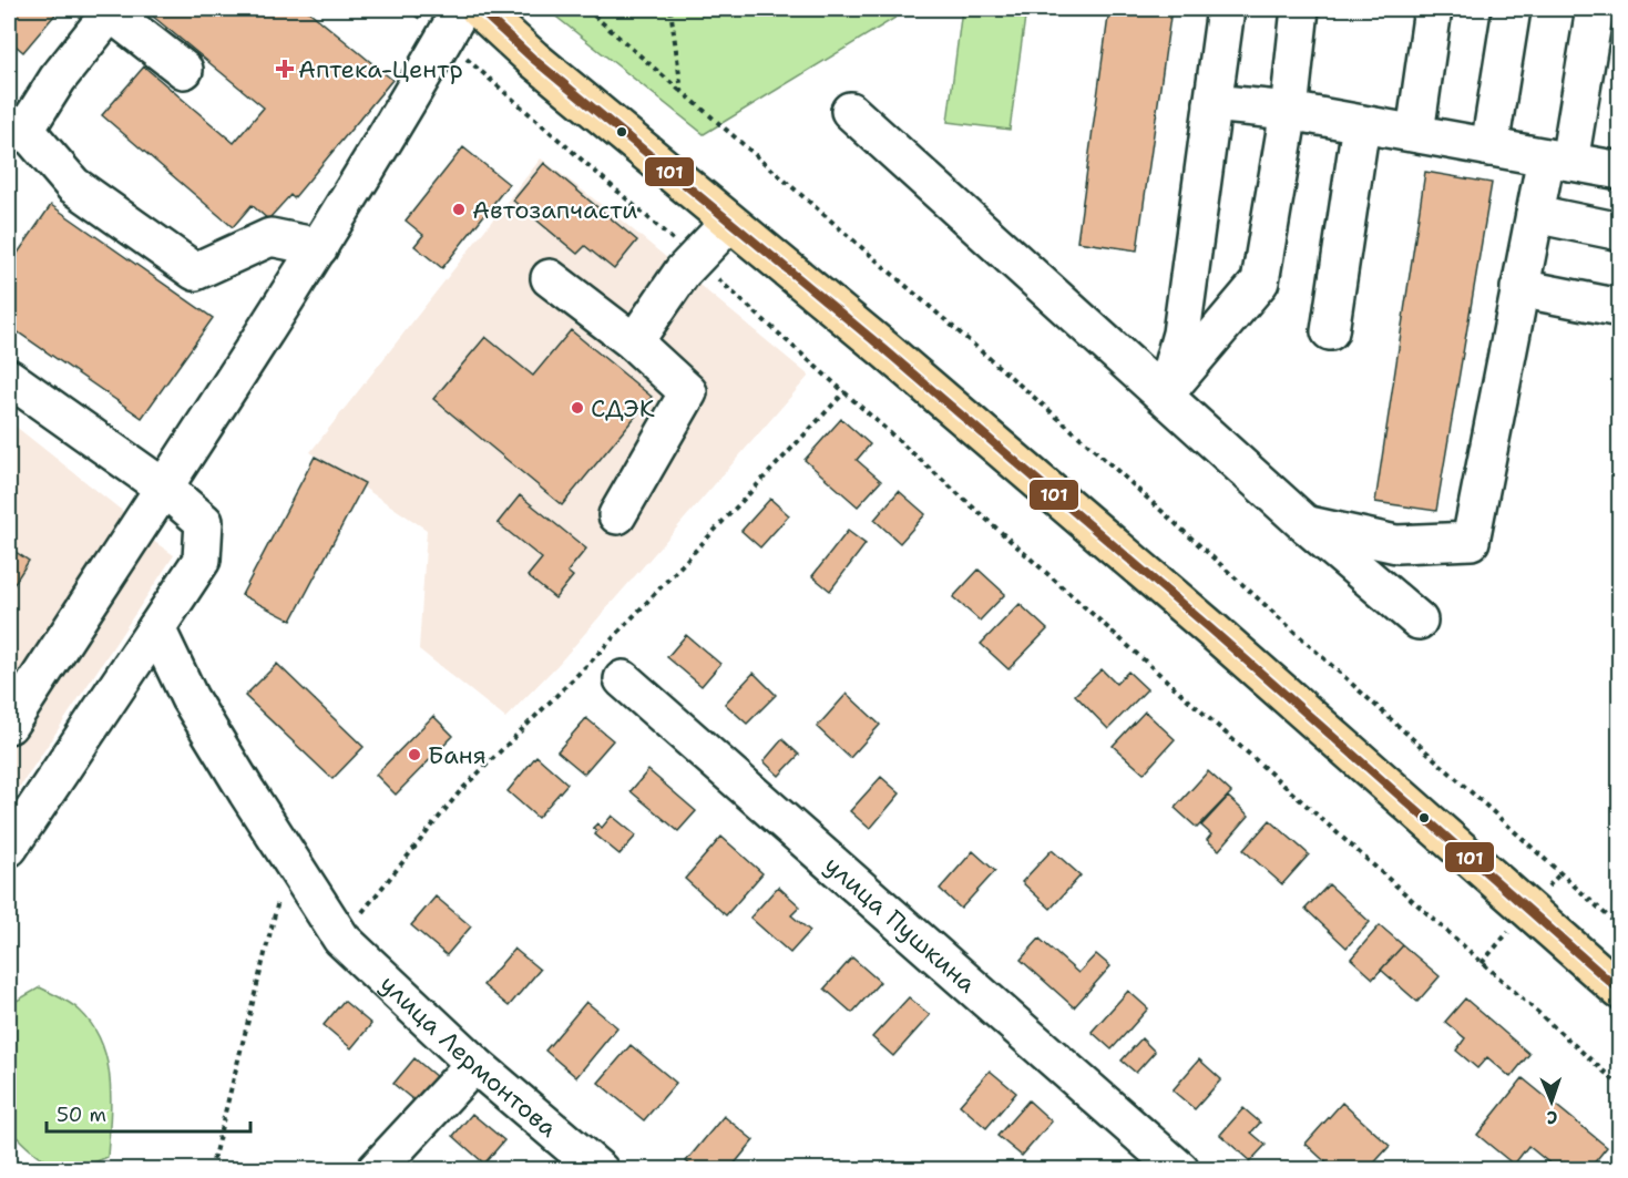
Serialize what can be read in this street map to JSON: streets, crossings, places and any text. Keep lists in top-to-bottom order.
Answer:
{
  "streets": {
    "street": ["улица Пушкина", "улица Лермонтова"]
  },
  "places": {
    "health": ["Аптека-Центр"],
    "other": ["Автозапчасти", "СДЭК", "Баня"]
  },
  "lines": ["transit line 101"],
  "scale_bar": "50 m",
  "north": "bottom"
}
